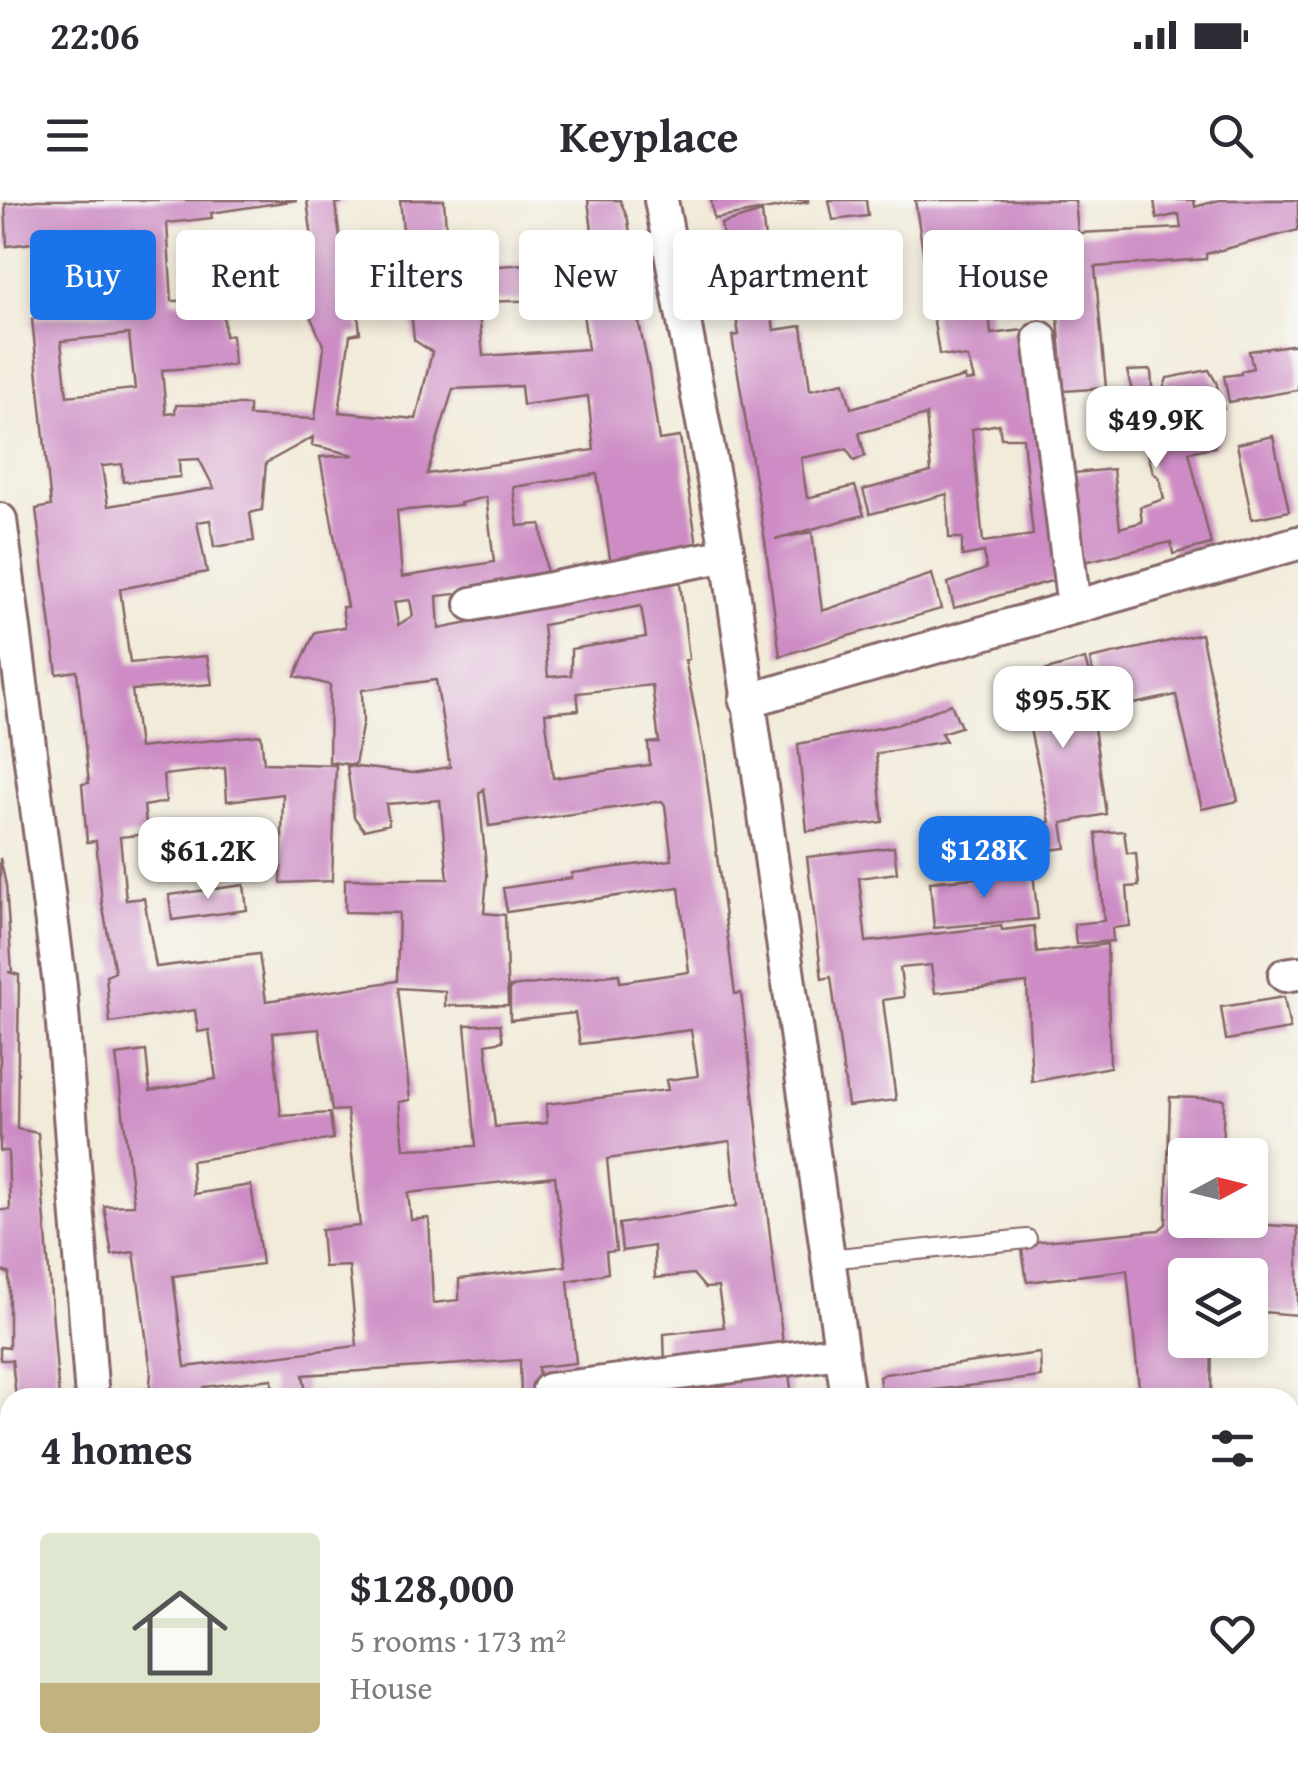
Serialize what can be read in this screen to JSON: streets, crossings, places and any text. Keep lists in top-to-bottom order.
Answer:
{
  "north": "right",
  "page": {
    "status": "22:06",
    "header": "Keyplace",
    "chip": [
      "Buy",
      "Rent",
      "Filters",
      "New",
      "Apartment",
      "House"
    ],
    "price": [
      "$49.9K",
      "$95.5K",
      "$128K",
      "$61.2K"
    ],
    "heading": "4 homes",
    "list": [
      {
        "name": "$128,000",
        "note": "5 rooms · 173 m² · House"
      }
    ]
  }
}
